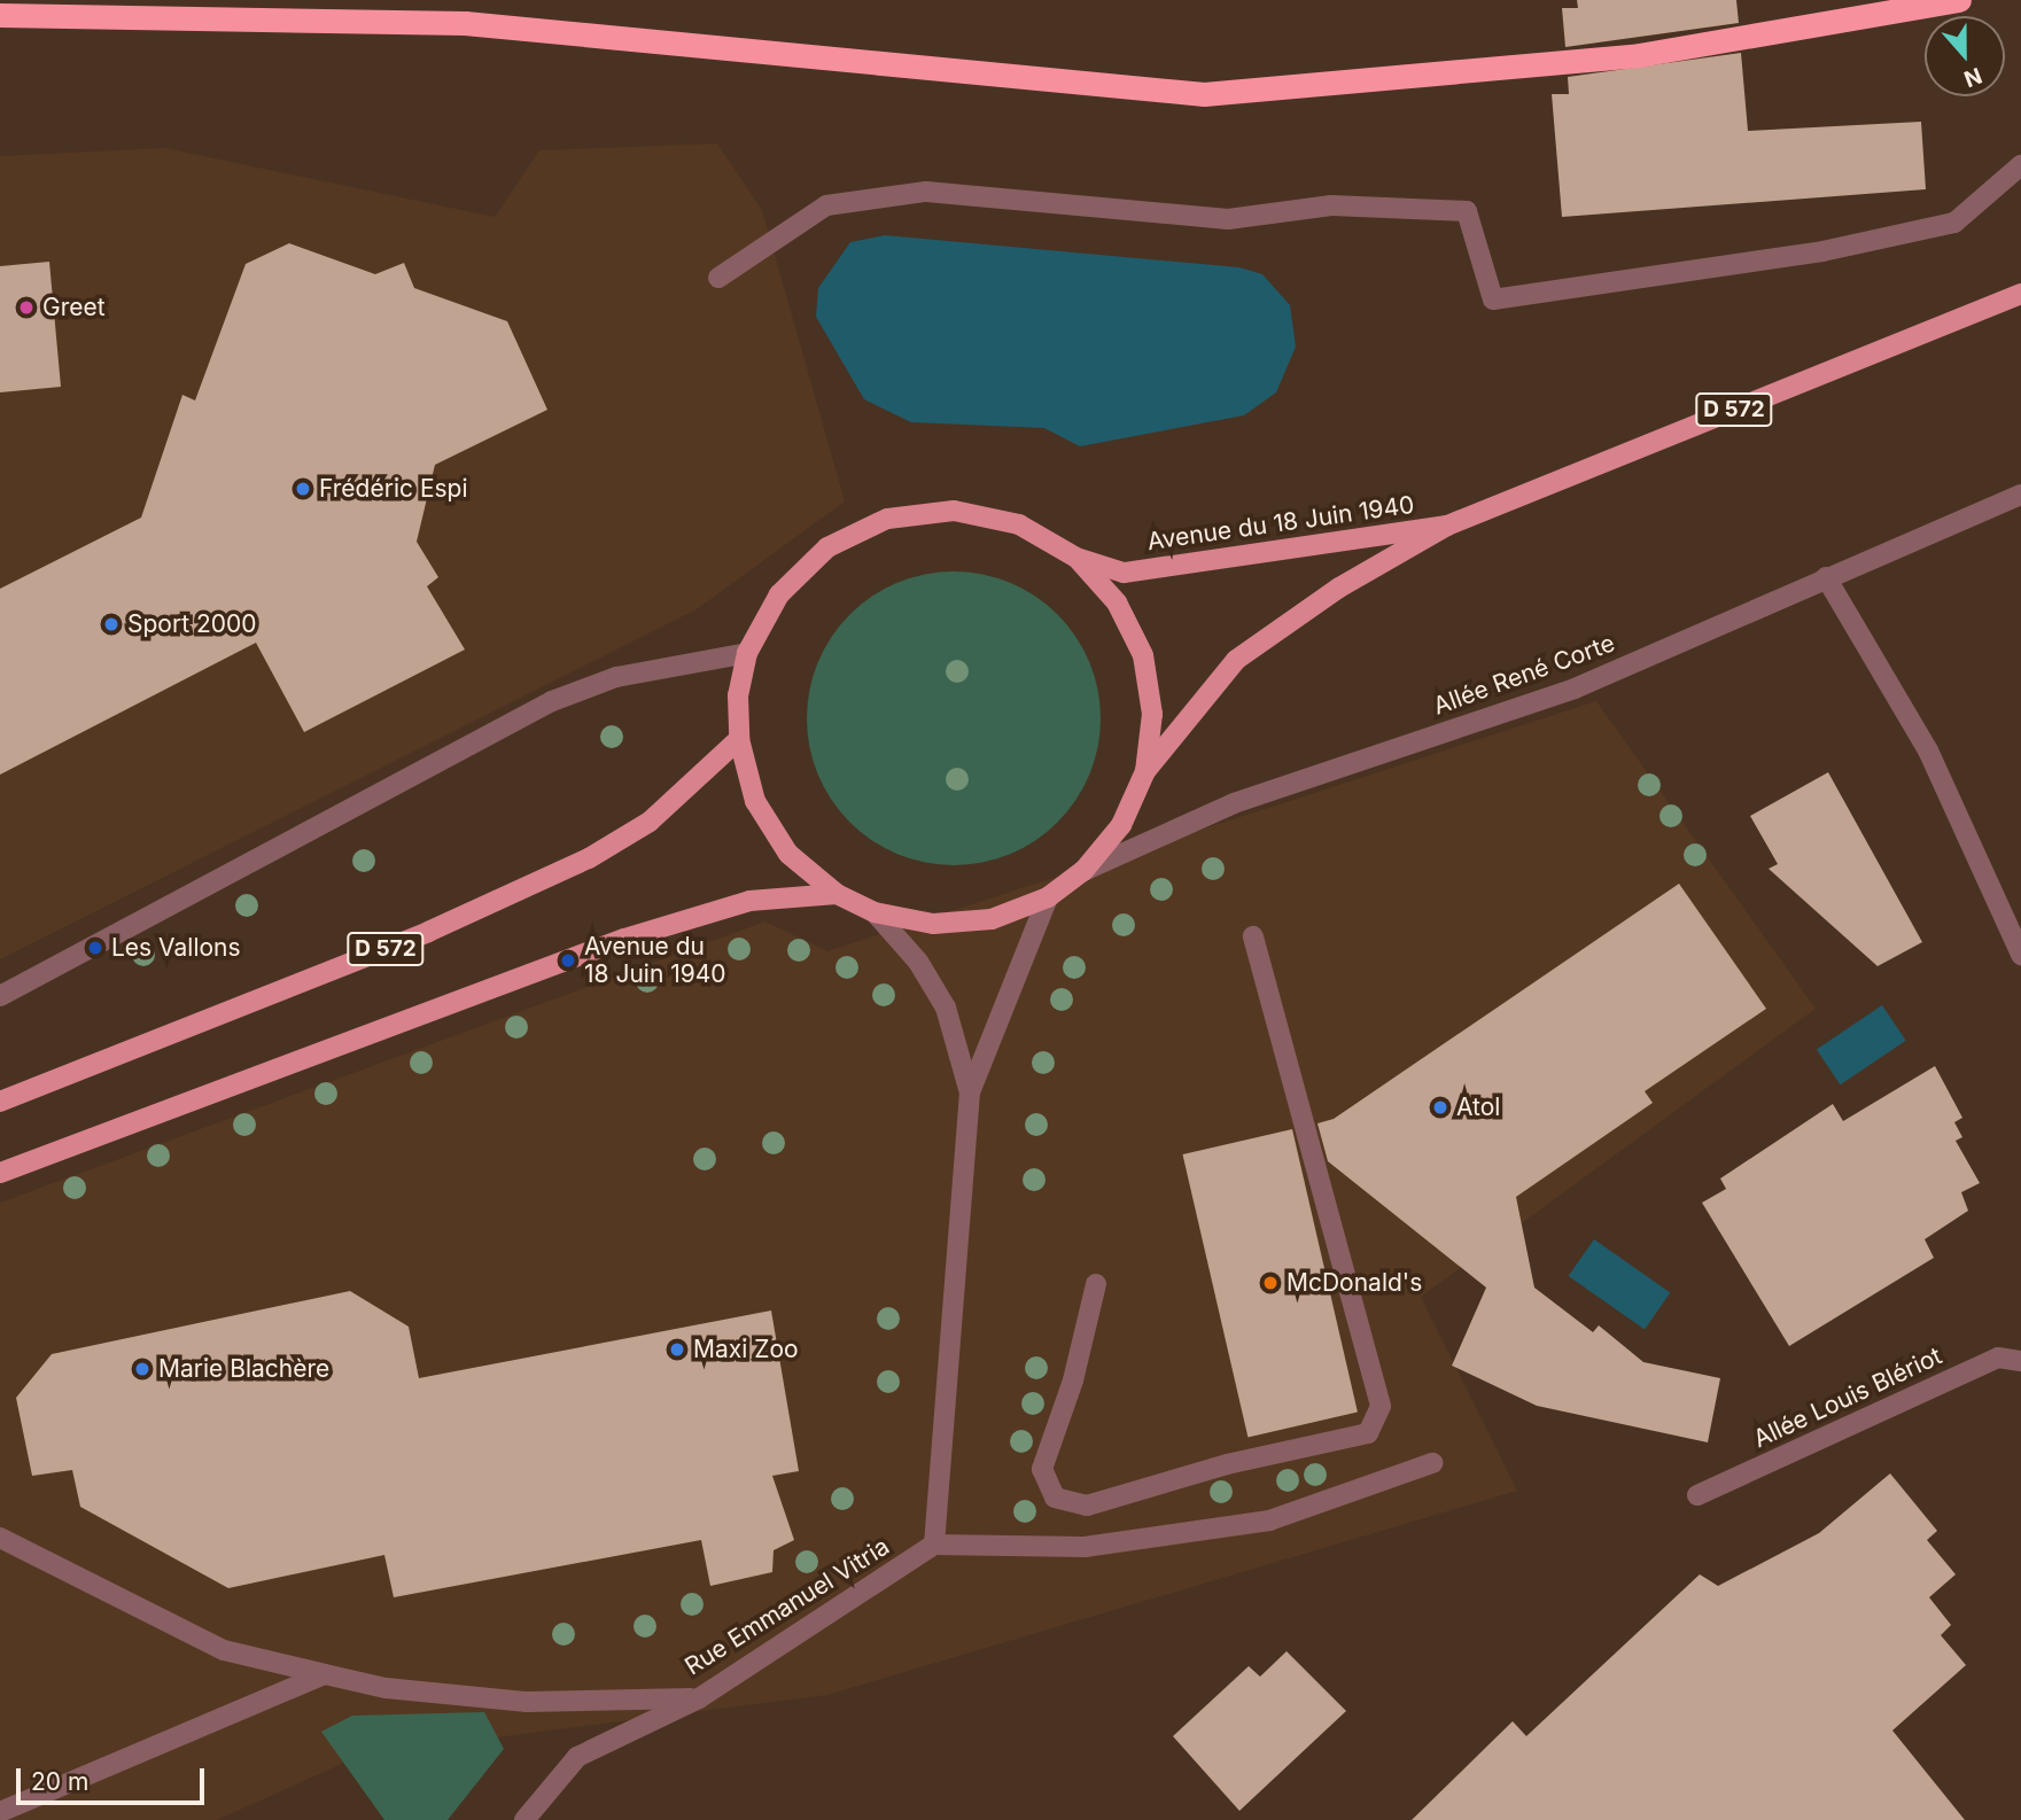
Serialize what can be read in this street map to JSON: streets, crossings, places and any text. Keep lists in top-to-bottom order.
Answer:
{
  "streets": {
    "main road": ["D 572", "Avenue du 18 Juin 1940"],
    "street": ["Allée René Corte", "Allée Louis Blériot", "Rue Emmanuel Vitria"]
  },
  "crossings": [
    ["D 572", "Avenue du 18 Juin 1940"],
    ["Avenue du 18 Juin 1940", "Allée René Corte"]
  ],
  "places": [
    "Greet",
    "Frédéric Espi",
    "Sport 2000",
    "Les Vallons",
    "Avenue du 18 Juin 1940",
    "Atol",
    "McDonald's",
    "Maxi Zoo",
    "Marie Blachère"
  ],
  "scale_bar": "20 m",
  "north": "bottom"
}
